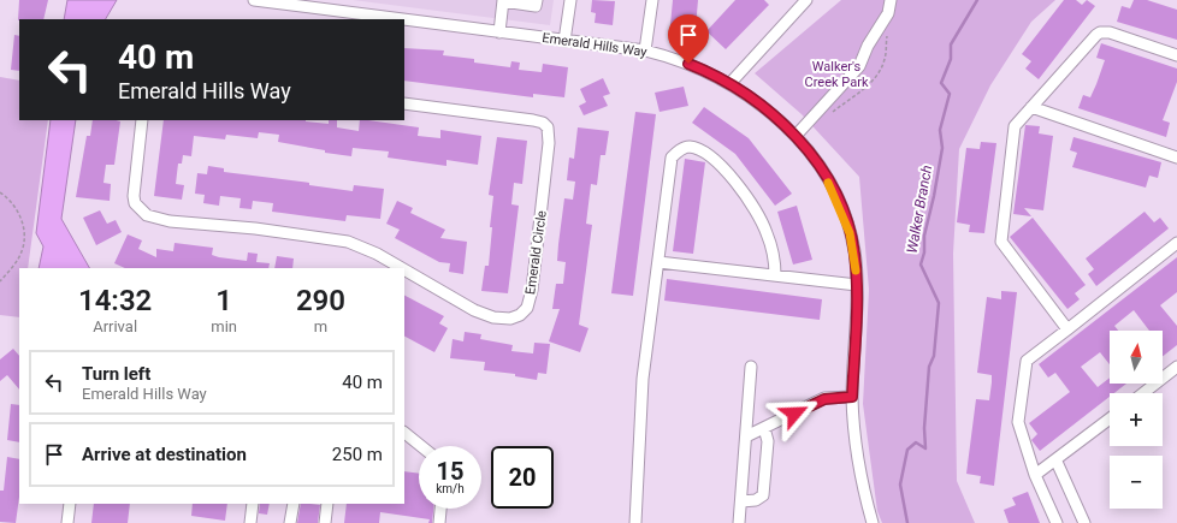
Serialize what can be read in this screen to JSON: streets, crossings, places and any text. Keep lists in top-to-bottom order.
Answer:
{
  "streets": {
    "street": ["Emerald Hills Way", "Emerald Circle"]
  },
  "water": ["Walker Branch"],
  "parks": ["Walker's Creek Park"],
  "north": "top",
  "page": {
    "turn": ["40 m", "Emerald Hills Way"],
    "eta": [
      "14:32",
      "Arrival",
      "1",
      "min",
      "290",
      "m"
    ],
    "map_buttons": ["+", "−"],
    "list": [
      {
        "name": "Turn left",
        "note": "Emerald Hills Way",
        "value": "40 m"
      },
      {
        "name": "Arrive at destination",
        "value": "250 m"
      }
    ],
    "speed": "15 km/h",
    "limit": "20"
  }
}
